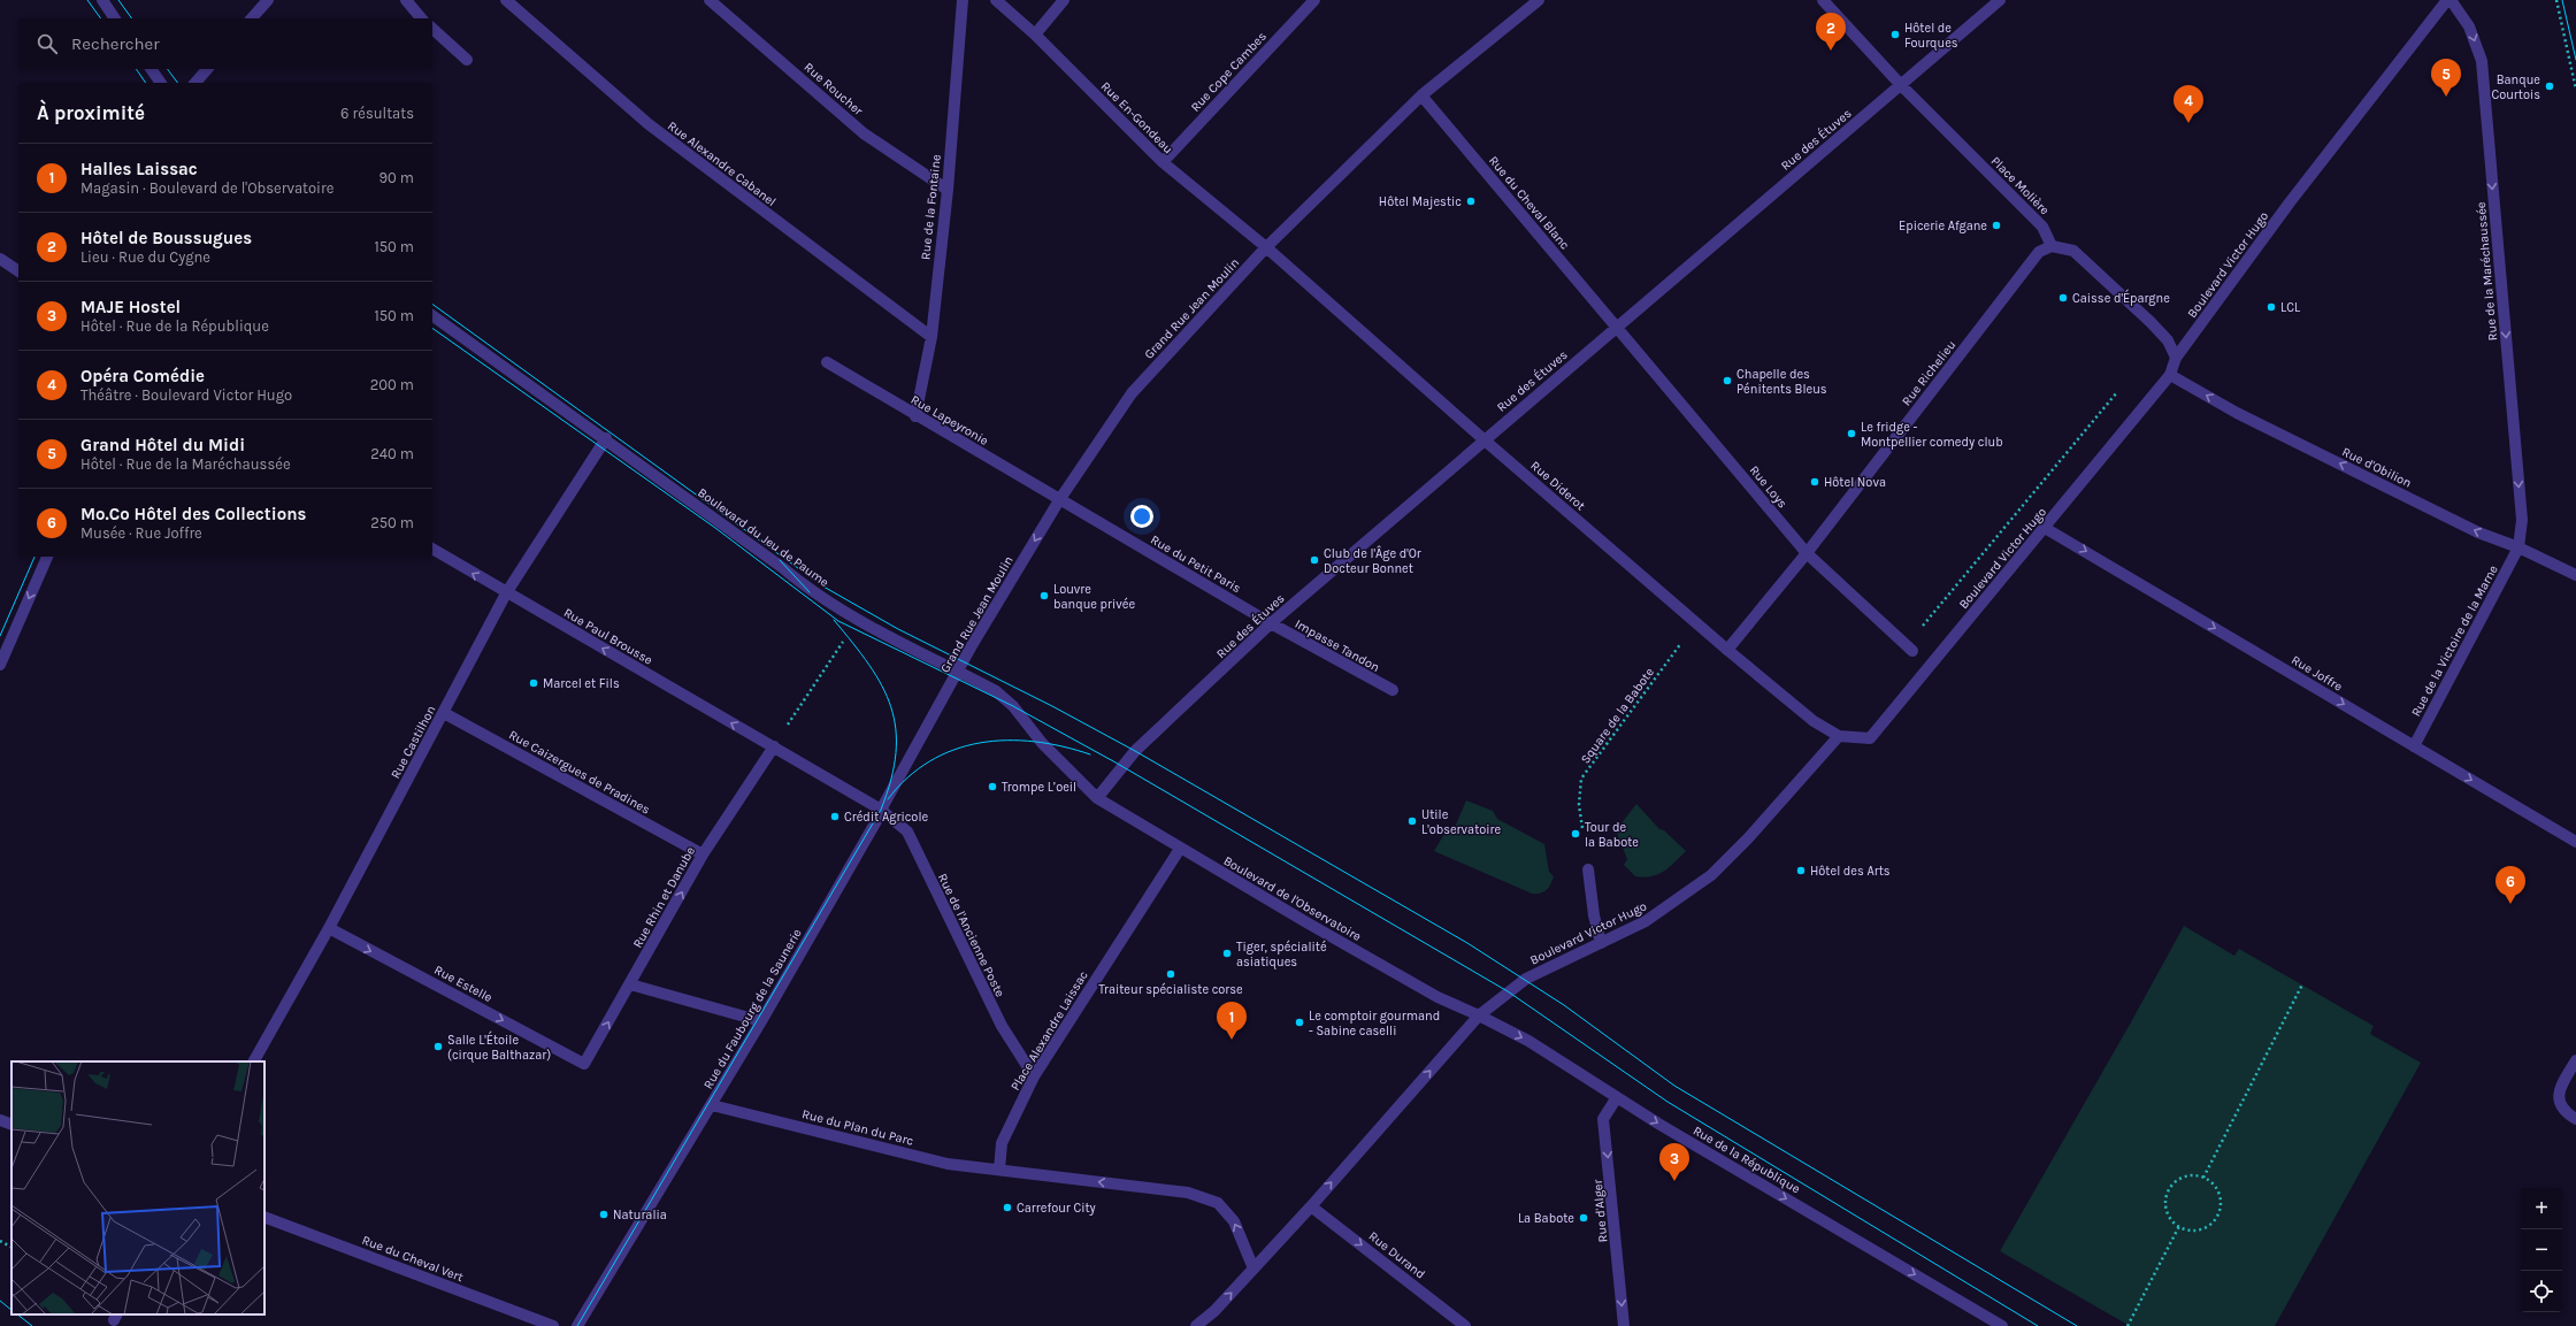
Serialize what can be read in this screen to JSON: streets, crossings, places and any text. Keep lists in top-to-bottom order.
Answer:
{
  "streets": {
    "street": [
      "Rue Cope Cambes",
      "Rue Roucher",
      "Rue En-Gondeau",
      "Rue des Étuves",
      "Rue Alexandre Cabanel",
      "Place Molière",
      "Rue du Cheval Blanc",
      "Rue de la Fontaine",
      "Boulevard Victor Hugo",
      "Rue de la Maréchaussée",
      "Grand Rue Jean Moulin",
      "Rue Richelieu",
      "Rue Lapeyronie",
      "Rue d'Obilion",
      "Rue Diderot",
      "Rue Loys",
      "Boulevard du Jeu de Paume",
      "Rue du Petit Paris",
      "Rue Paul Brousse",
      "Rue de la Victoire de la Marne",
      "Impasse Tandon",
      "Rue Joffre",
      "Rue Castilhon",
      "Rue Caizergues de Pradines",
      "Rue Rhin et Danube",
      "Boulevard de l'Observatoire",
      "Rue de l'Ancienne Poste",
      "Rue Estelle",
      "Rue du Faubourg de la Saunerie",
      "Place Alexandre Laissac",
      "Rue du Plan du Parc",
      "Rue de la République",
      "Rue d'Alger",
      "Rue Durand",
      "Rue du Cheval Vert"
    ],
    "path": ["Square de la Babote"]
  },
  "crossings": [
    ["Rue Cope Cambes", "Rue En-Gondeau"],
    ["Rue Roucher", "Rue de la Fontaine"],
    ["Rue En-Gondeau", "Grand Rue Jean Moulin"],
    ["Rue En-Gondeau", "Rue Diderot"],
    ["Rue des Étuves", "Place Molière"],
    ["Rue des Étuves", "Rue du Cheval Blanc"],
    ["Rue des Étuves", "Rue Diderot"],
    ["Rue des Étuves", "Rue Loys"],
    ["Rue des Étuves", "Boulevard du Jeu de Paume"],
    ["Rue des Étuves", "Rue du Petit Paris"],
    ["Rue des Étuves", "Impasse Tandon"],
    ["Rue des Étuves", "Boulevard de l'Observatoire"],
    ["Rue Alexandre Cabanel", "Rue de la Fontaine"],
    ["Place Molière", "Rue Richelieu"],
    ["Rue du Cheval Blanc", "Grand Rue Jean Moulin"],
    ["Rue du Cheval Blanc", "Rue Loys"],
    ["Rue de la Fontaine", "Rue Lapeyronie"],
    ["Boulevard Victor Hugo", "Rue d'Obilion"],
    ["Boulevard Victor Hugo", "Rue Diderot"],
    ["Boulevard Victor Hugo", "Rue Joffre"],
    ["Boulevard Victor Hugo", "Boulevard de l'Observatoire"],
    ["Boulevard Victor Hugo", "Rue de la République"],
    ["Rue de la Maréchaussée", "Rue d'Obilion"],
    ["Rue de la Maréchaussée", "Rue de la Victoire de la Marne"],
    ["Grand Rue Jean Moulin", "Rue Lapeyronie"],
    ["Grand Rue Jean Moulin", "Rue Diderot"],
    ["Grand Rue Jean Moulin", "Boulevard du Jeu de Paume"],
    ["Grand Rue Jean Moulin", "Rue du Petit Paris"],
    ["Grand Rue Jean Moulin", "Rue du Faubourg de la Saunerie"],
    ["Rue Richelieu", "Rue Diderot"],
    ["Rue Richelieu", "Rue Loys"],
    ["Rue Lapeyronie", "Rue du Petit Paris"],
    ["Rue d'Obilion", "Rue de la Victoire de la Marne"],
    ["Rue Diderot", "Square de la Babote"],
    ["Boulevard du Jeu de Paume", "Rue Castilhon"],
    ["Boulevard du Jeu de Paume", "Boulevard de l'Observatoire"],
    ["Rue du Petit Paris", "Impasse Tandon"],
    ["Rue Paul Brousse", "Rue Castilhon"],
    ["Rue Paul Brousse", "Rue Rhin et Danube"],
    ["Rue Paul Brousse", "Rue de l'Ancienne Poste"],
    ["Rue Paul Brousse", "Rue du Faubourg de la Saunerie"],
    ["Rue de la Victoire de la Marne", "Rue Joffre"],
    ["Rue Castilhon", "Rue Caizergues de Pradines"],
    ["Rue Castilhon", "Rue Estelle"],
    ["Rue Caizergues de Pradines", "Rue Rhin et Danube"],
    ["Rue Rhin et Danube", "Rue Estelle"],
    ["Boulevard de l'Observatoire", "Place Alexandre Laissac"],
    ["Boulevard de l'Observatoire", "Rue de la République"],
    ["Rue de l'Ancienne Poste", "Rue du Faubourg de la Saunerie"],
    ["Rue de l'Ancienne Poste", "Place Alexandre Laissac"],
    ["Rue du Faubourg de la Saunerie", "Rue du Plan du Parc"],
    ["Place Alexandre Laissac", "Rue du Plan du Parc"],
    ["Rue de la République", "Rue d'Alger"]
  ],
  "one_way": [
    "Rue de la Maréchaussée",
    "Rue d'Obilion",
    "Rue Paul Brousse",
    "Rue Joffre",
    "Rue Rhin et Danube",
    "Rue Estelle",
    "Rue de la République",
    "Rue d'Alger",
    "Rue Durand"
  ],
  "places": [
    "Hôtel de Fourques",
    "Banque Courtois",
    "Hôtel Majestic",
    "Epicerie Afgane",
    "Caisse d'Épargne",
    "LCL",
    "Chapelle des Pénitents Bleus",
    "Le fridge - Montpellier comedy club",
    "Hôtel Nova",
    "Club de l'Âge d'Or Docteur Bonnet",
    "Louvre banque privée",
    "Marcel et Fils",
    "Trompe L’oeil",
    "Crédit Agricole",
    "Utile L'observatoire",
    "Tour de la Babote",
    "Hôtel des Arts",
    "Tiger, spécialité asiatiques",
    "Traiteur spécialiste corse",
    "Le comptoir gourmand - Sabine caselli",
    "Salle L'Étoile (cirque Balthazar)",
    "Carrefour City",
    "Naturalia",
    "La Babote"
  ],
  "page": {
    "pins": [
      "2",
      "5",
      "4",
      "6",
      "1",
      "3"
    ],
    "search": "Rechercher",
    "heading": ["À proximité", "6 résultats"],
    "list": [
      {
        "mark": "1",
        "name": "Halles Laissac",
        "note": "Magasin · Boulevard de l'Observatoire",
        "value": "90 m"
      },
      {
        "mark": "2",
        "name": "Hôtel de Boussugues",
        "note": "Lieu · Rue du Cygne",
        "value": "150 m"
      },
      {
        "mark": "3",
        "name": "MAJE Hostel",
        "note": "Hôtel · Rue de la République",
        "value": "150 m"
      },
      {
        "mark": "4",
        "name": "Opéra Comédie",
        "note": "Théâtre · Boulevard Victor Hugo",
        "value": "200 m"
      },
      {
        "mark": "5",
        "name": "Grand Hôtel du Midi",
        "note": "Hôtel · Rue de la Maréchaussée",
        "value": "240 m"
      },
      {
        "mark": "6",
        "name": "Mo.Co Hôtel des Collections",
        "note": "Musée · Rue Joffre",
        "value": "250 m"
      }
    ],
    "map_buttons": ["+", "−"]
  }
}
